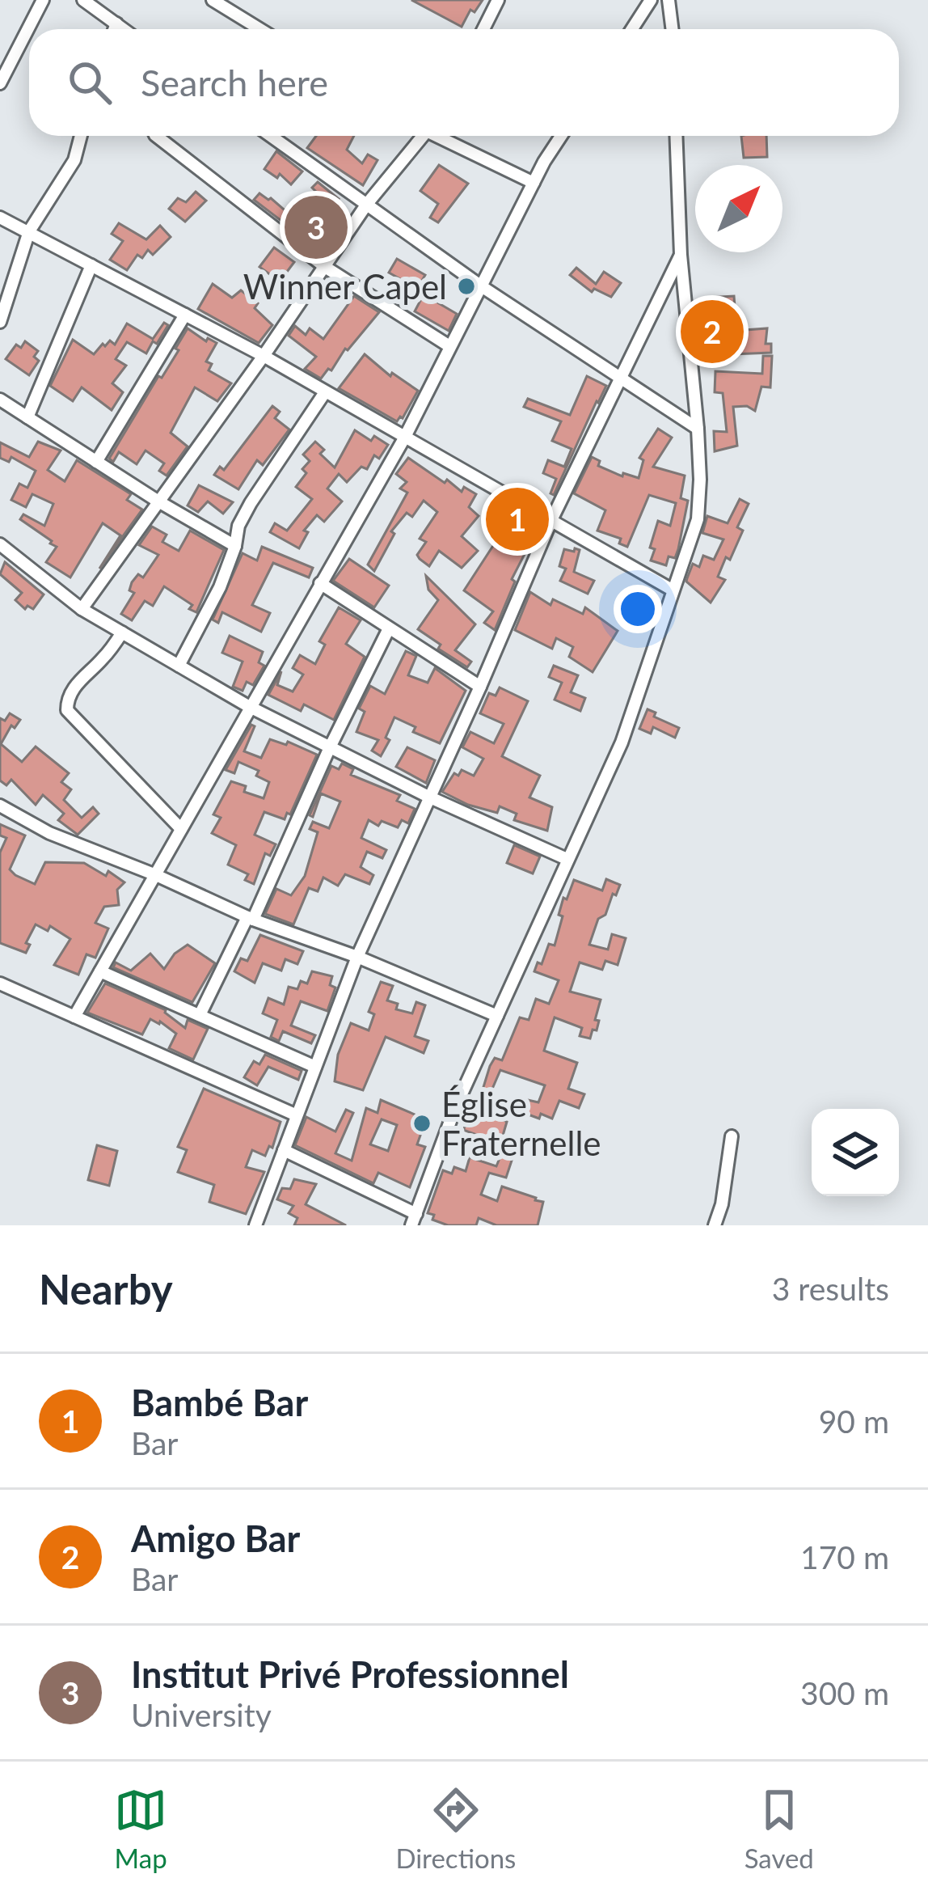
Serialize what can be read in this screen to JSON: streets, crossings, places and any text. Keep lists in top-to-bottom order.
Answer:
{
  "places": ["Winner Capel", "Église Fraternelle"],
  "north": "top right",
  "page": {
    "search": "Search here",
    "pins": ["3", "2", "1"],
    "heading": ["Nearby", "3 results"],
    "list": [
      {
        "mark": "1",
        "name": "Bambé Bar",
        "note": "Bar",
        "value": "90 m"
      },
      {
        "mark": "2",
        "name": "Amigo Bar",
        "note": "Bar",
        "value": "170 m"
      },
      {
        "mark": "3",
        "name": "Institut Privé Professionnel",
        "note": "University",
        "value": "300 m"
      }
    ],
    "nav": ["Map", "Directions", "Saved"]
  }
}
